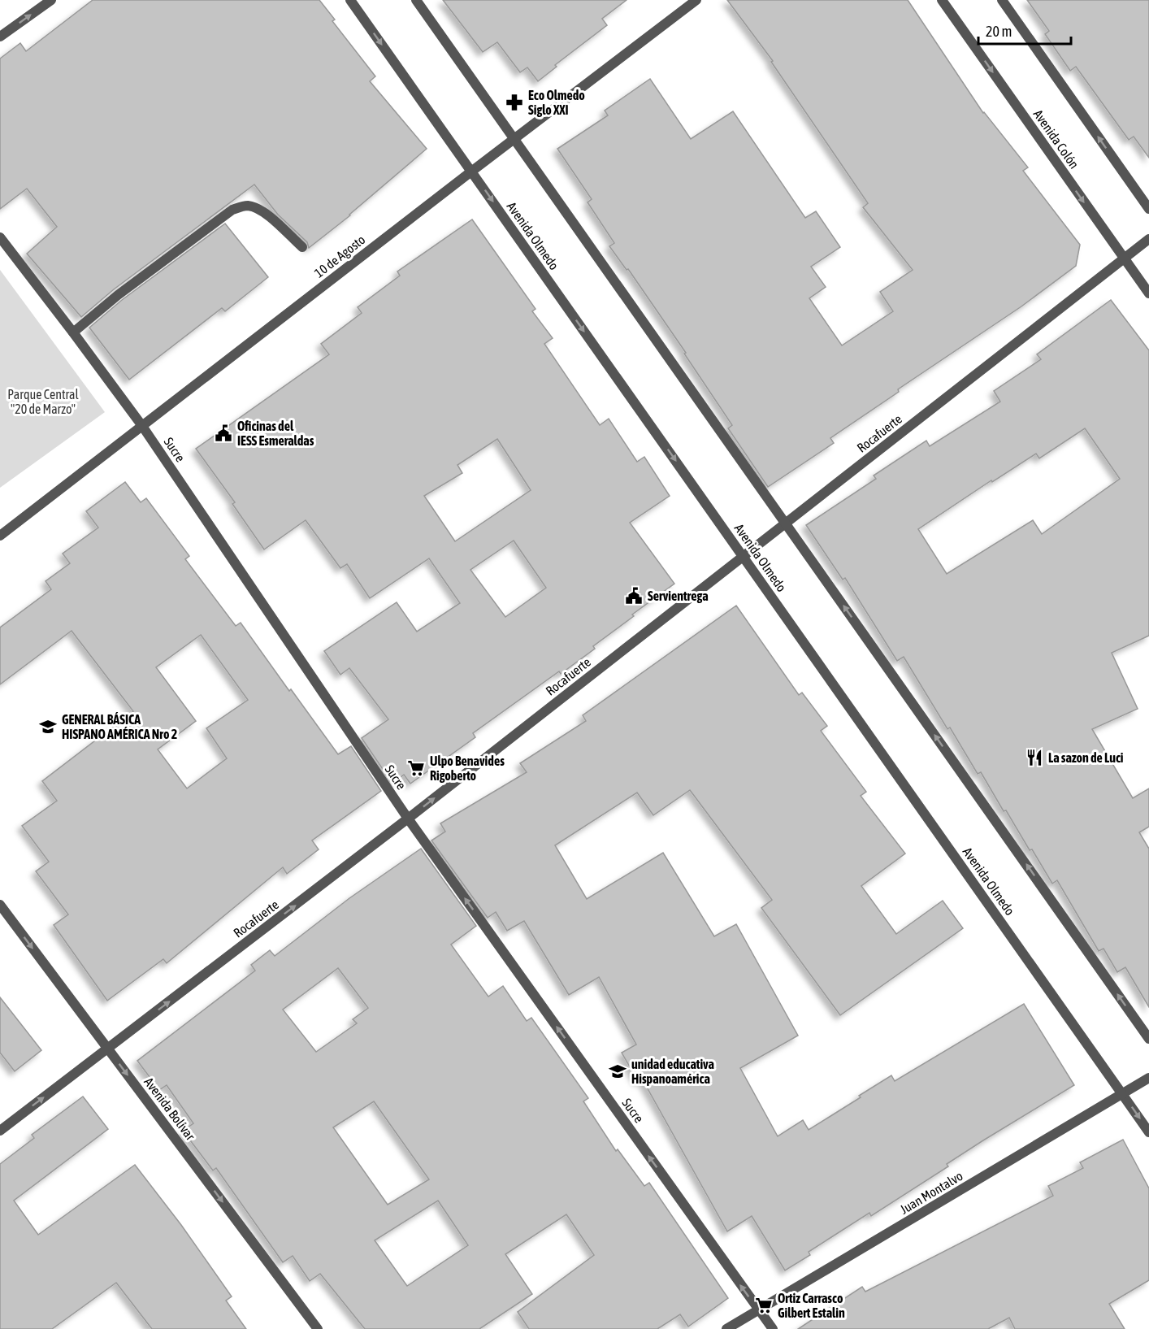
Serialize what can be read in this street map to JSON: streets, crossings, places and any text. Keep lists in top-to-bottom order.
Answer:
{
  "streets": {
    "street": [
      "Avenida Colón",
      "Avenida Olmedo",
      "10 de Agosto",
      "Rocafuerte",
      "Sucre",
      "Avenida Bolívar",
      "Juan Montalvo"
    ]
  },
  "crossings": [
    ["Avenida Colón", "Rocafuerte"],
    ["Avenida Olmedo", "10 de Agosto"],
    ["Avenida Olmedo", "Rocafuerte"],
    ["Avenida Olmedo", "Juan Montalvo"],
    ["10 de Agosto", "Sucre"],
    ["Rocafuerte", "Sucre"],
    ["Rocafuerte", "Avenida Bolívar"],
    ["Sucre", "Juan Montalvo"]
  ],
  "one_way": ["Rocafuerte", "Sucre", "Avenida Bolívar"],
  "parks": ["Parque Central \"20 de Marzo\""],
  "places": {
    "pharmacy": ["Eco Olmedo Siglo XXI"],
    "public building": ["Oficinas del IESS Esmeraldas", "Servientrega"],
    "school or university": ["GENERAL BÁSICA HISPANO AMÉRICA Nro 2", "unidad educativa Hispanoamérica"],
    "restaurant": ["La sazon de Luci"],
    "supermarket": ["Ulpo Benavides Rigoberto", "Ortiz Carrasco Gilbert Estalin"]
  },
  "scale_bar": "20 m"
}
